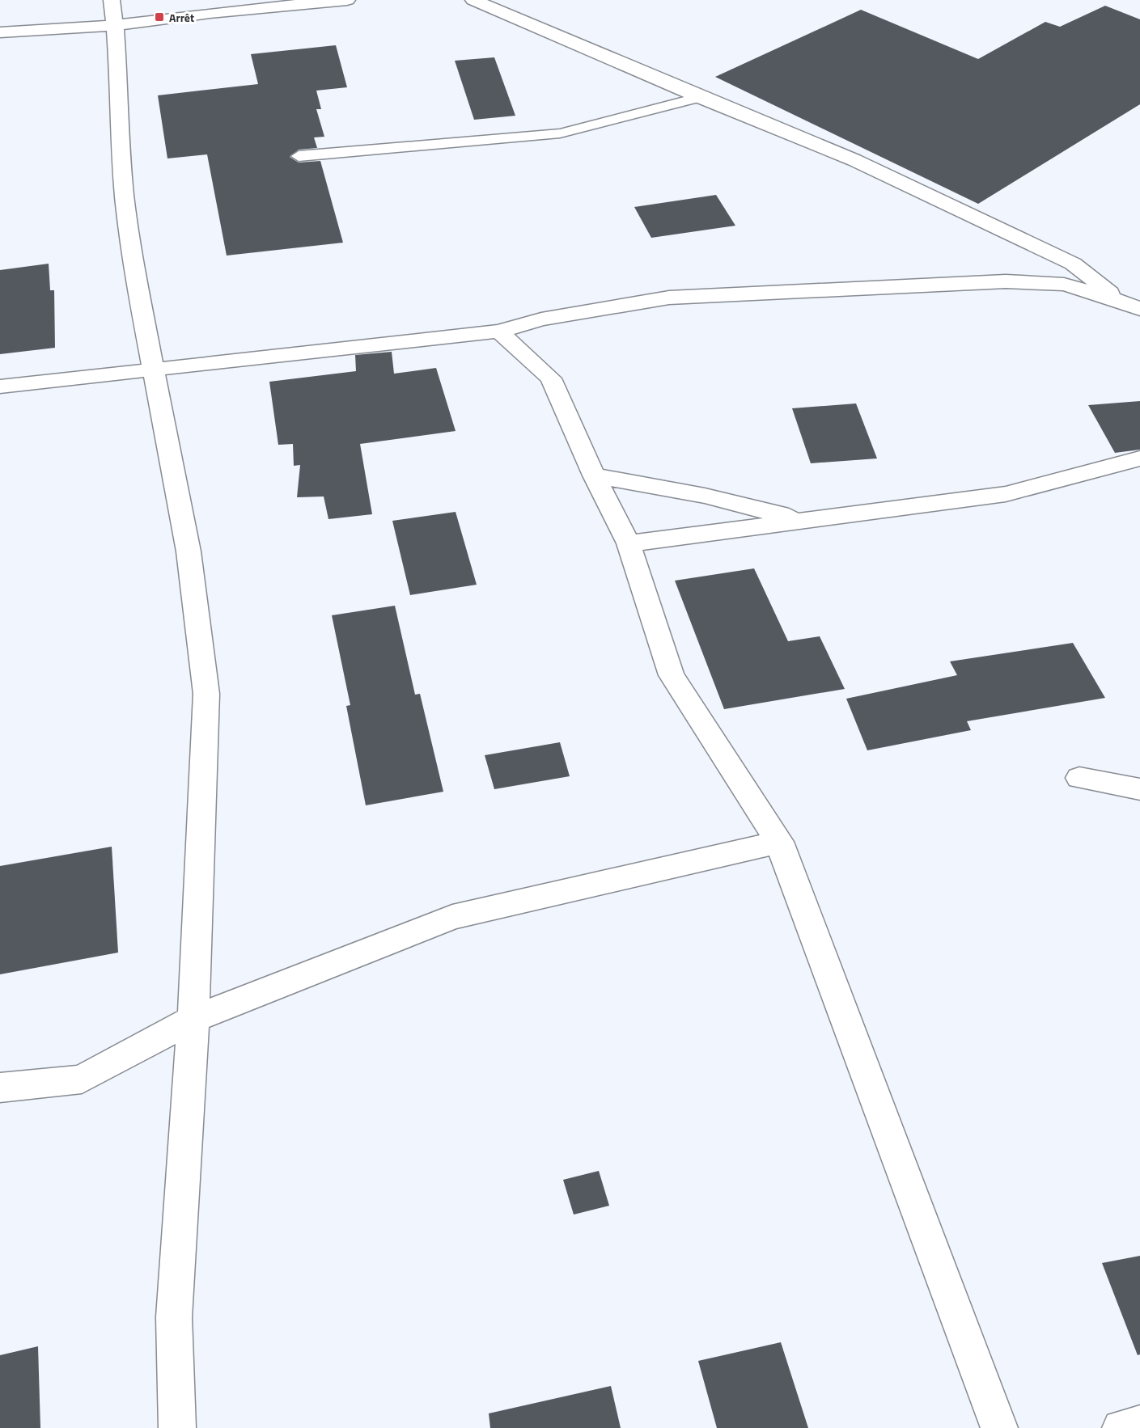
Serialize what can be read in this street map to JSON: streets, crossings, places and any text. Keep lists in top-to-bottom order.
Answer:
{
  "places": {
    "transit": ["Arrêt"]
  }
}
